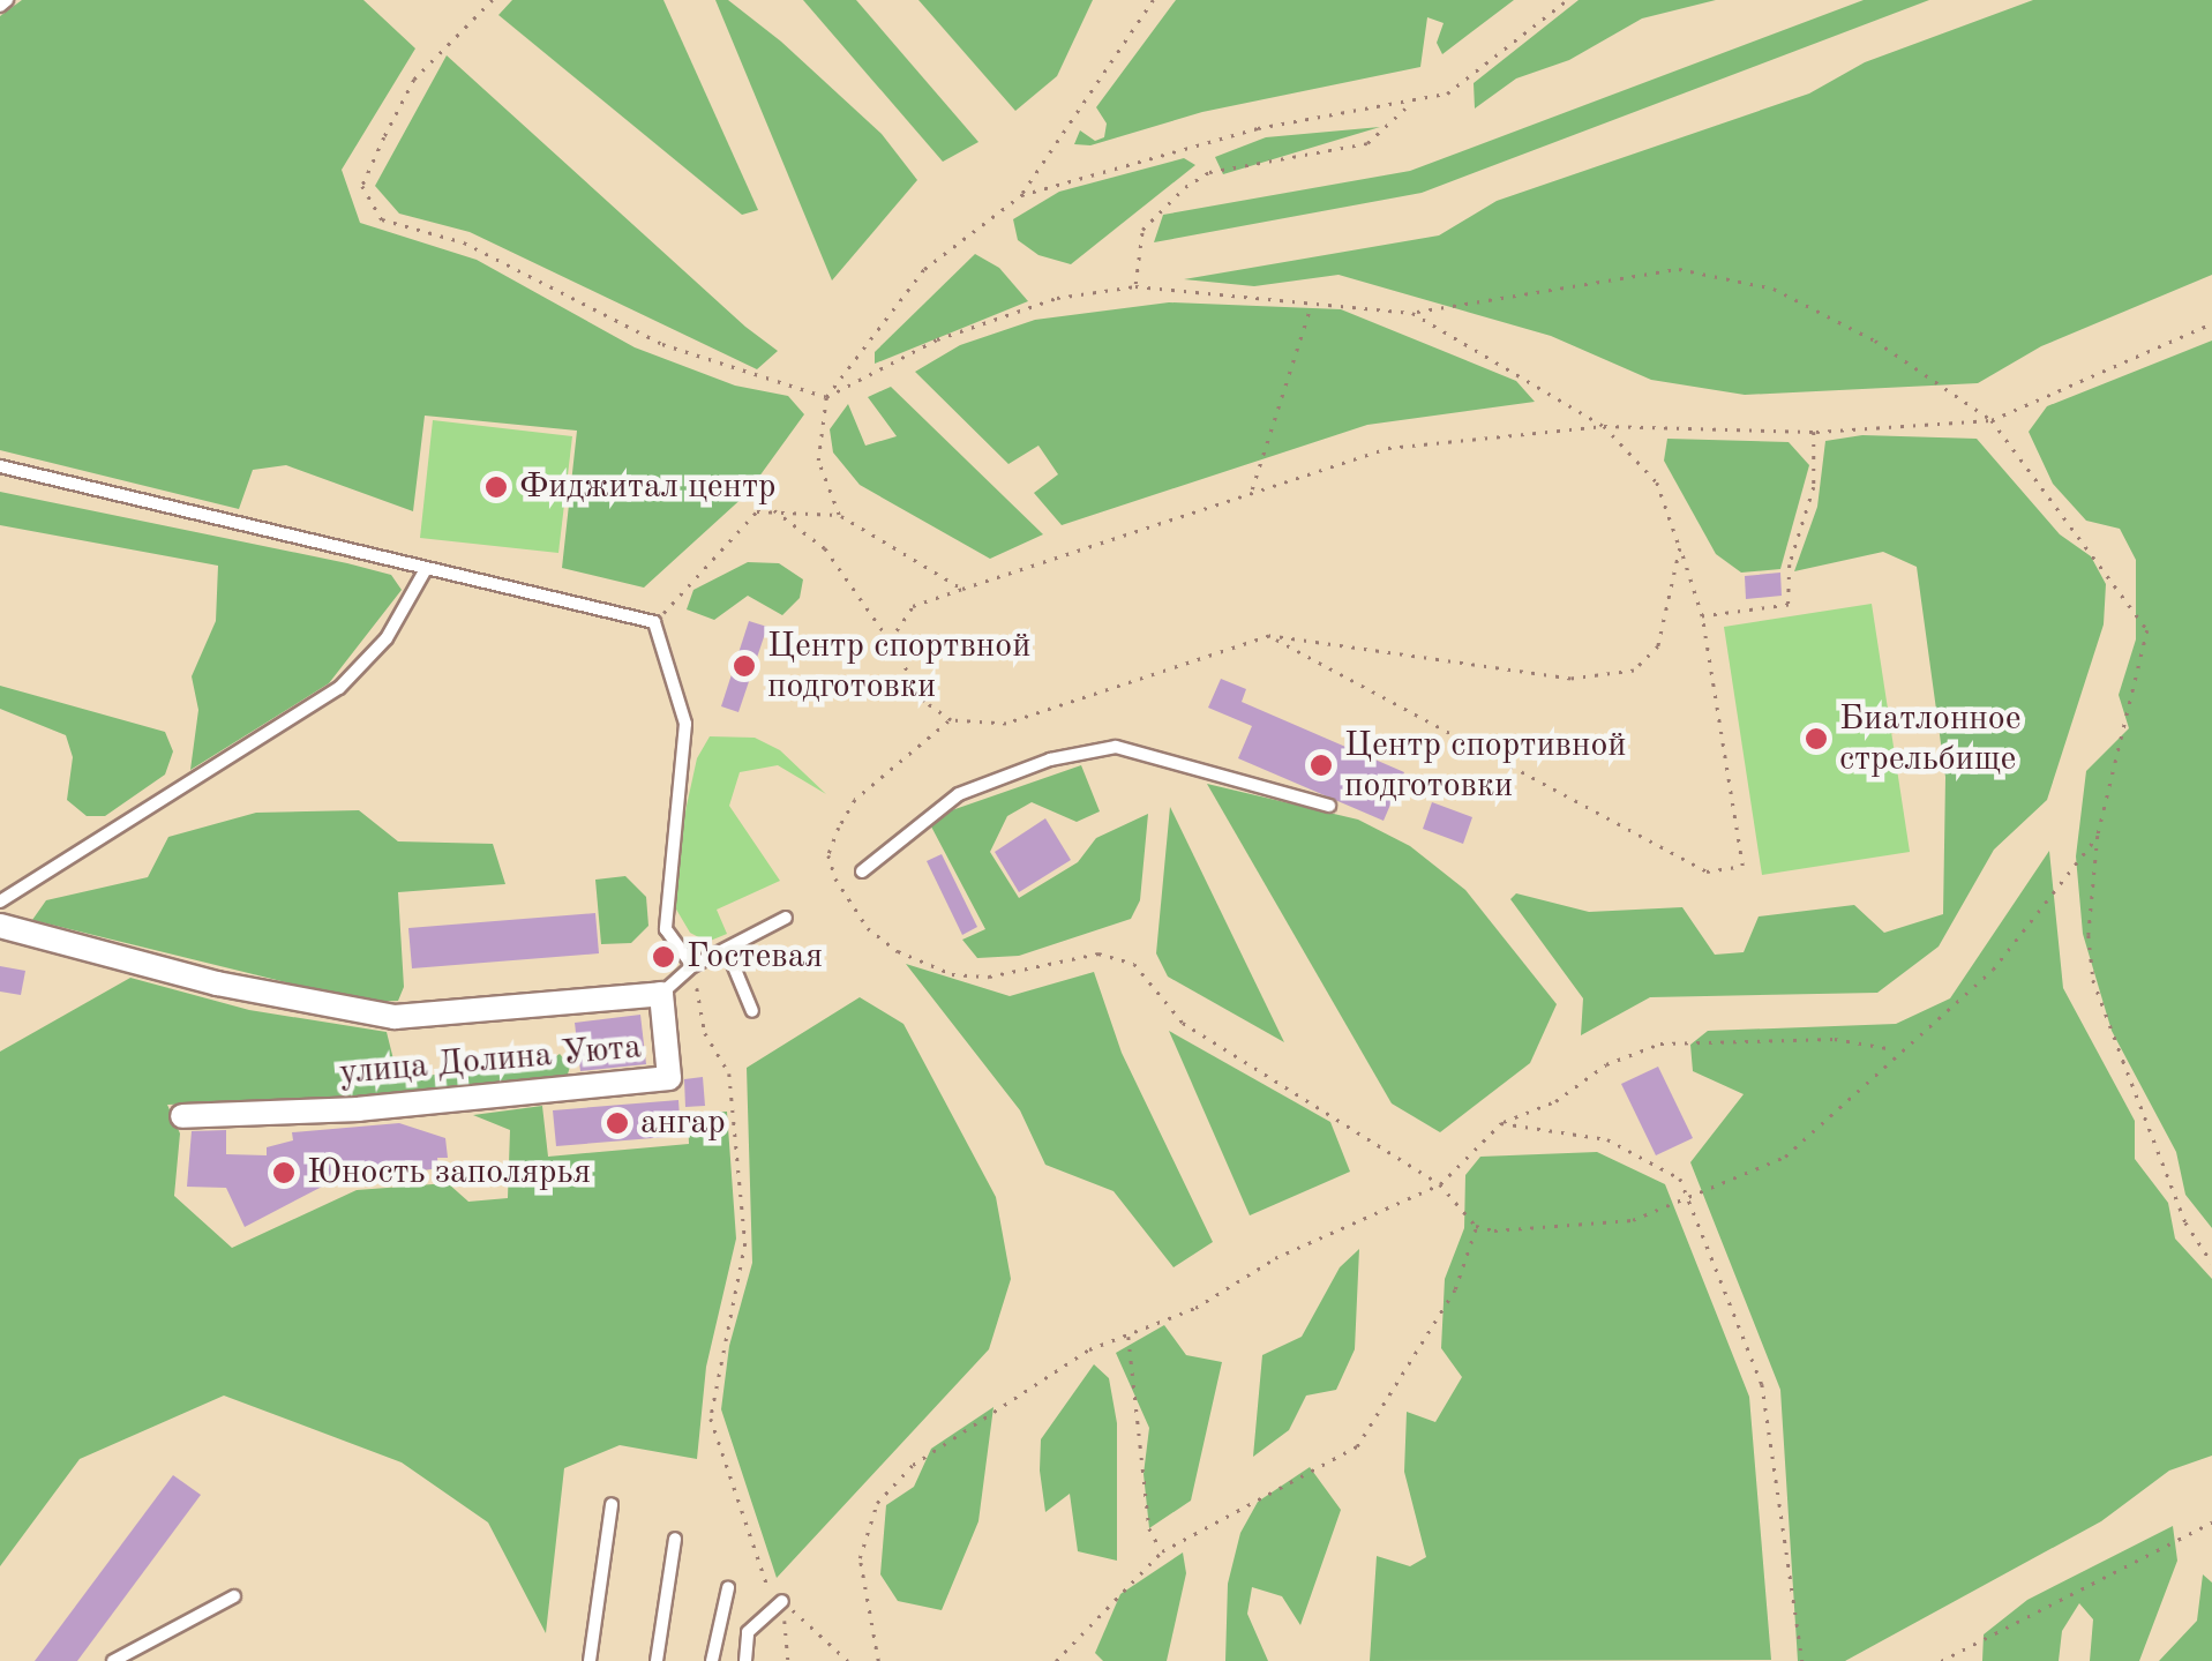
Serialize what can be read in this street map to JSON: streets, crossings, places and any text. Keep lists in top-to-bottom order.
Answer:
{
  "streets": {
    "street": ["улица Долина Уюта"]
  },
  "places": [
    "Фиджитал центр",
    "Центр спортвной подготовки",
    "Биатлонное стрельбище",
    "Центр спортивной подготовки",
    "Гостевая",
    "ангар",
    "Юность заполярья"
  ]
}
